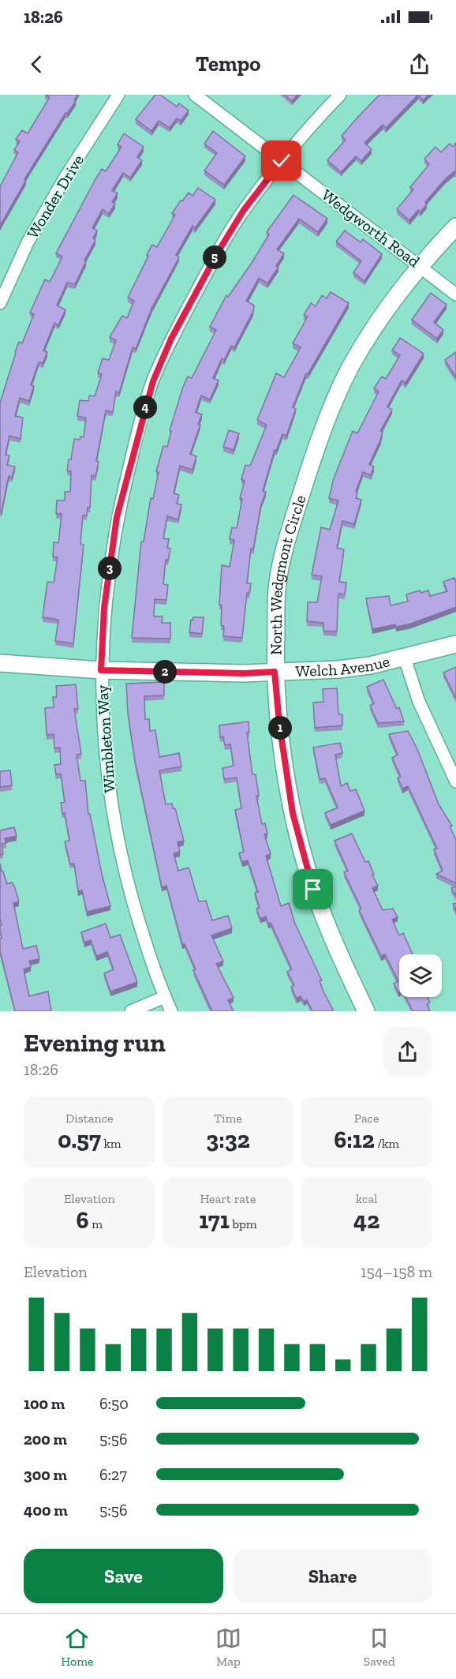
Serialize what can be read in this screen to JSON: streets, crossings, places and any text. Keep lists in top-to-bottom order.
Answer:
{
  "streets": {
    "street": [
      "Wonder Drive",
      "Wedgworth Road",
      "North Wedgmont Circle",
      "Welch Avenue",
      "Wimbleton Way"
    ]
  },
  "crossings": [
    ["Wedgworth Road", "North Wedgmont Circle"],
    ["Wedgworth Road", "Wimbleton Way"],
    ["North Wedgmont Circle", "Welch Avenue"],
    ["Welch Avenue", "Wimbleton Way"]
  ],
  "page": {
    "status": "18:26",
    "header": "Tempo",
    "pins": [
      "5",
      "4",
      "3",
      "2",
      "1"
    ],
    "heading": ["Evening run", "18:26"],
    "stats": [
      ["Distance", "0.57 km"],
      ["Time", "3:32"],
      ["Pace", "6:12 /km"],
      ["Elevation", "6 m"],
      ["Heart rate", "171 bpm"],
      ["kcal", "42"]
    ],
    "chart": ["Elevation", "154–158 m"],
    "list": [
      {
        "name": "100 m",
        "note": "6:50"
      },
      {
        "name": "200 m",
        "note": "5:56"
      },
      {
        "name": "300 m",
        "note": "6:27"
      },
      {
        "name": "400 m",
        "note": "5:56"
      }
    ],
    "buttons": ["Save", "Share"],
    "tabs": ["Home", "Map", "Saved"]
  }
}
